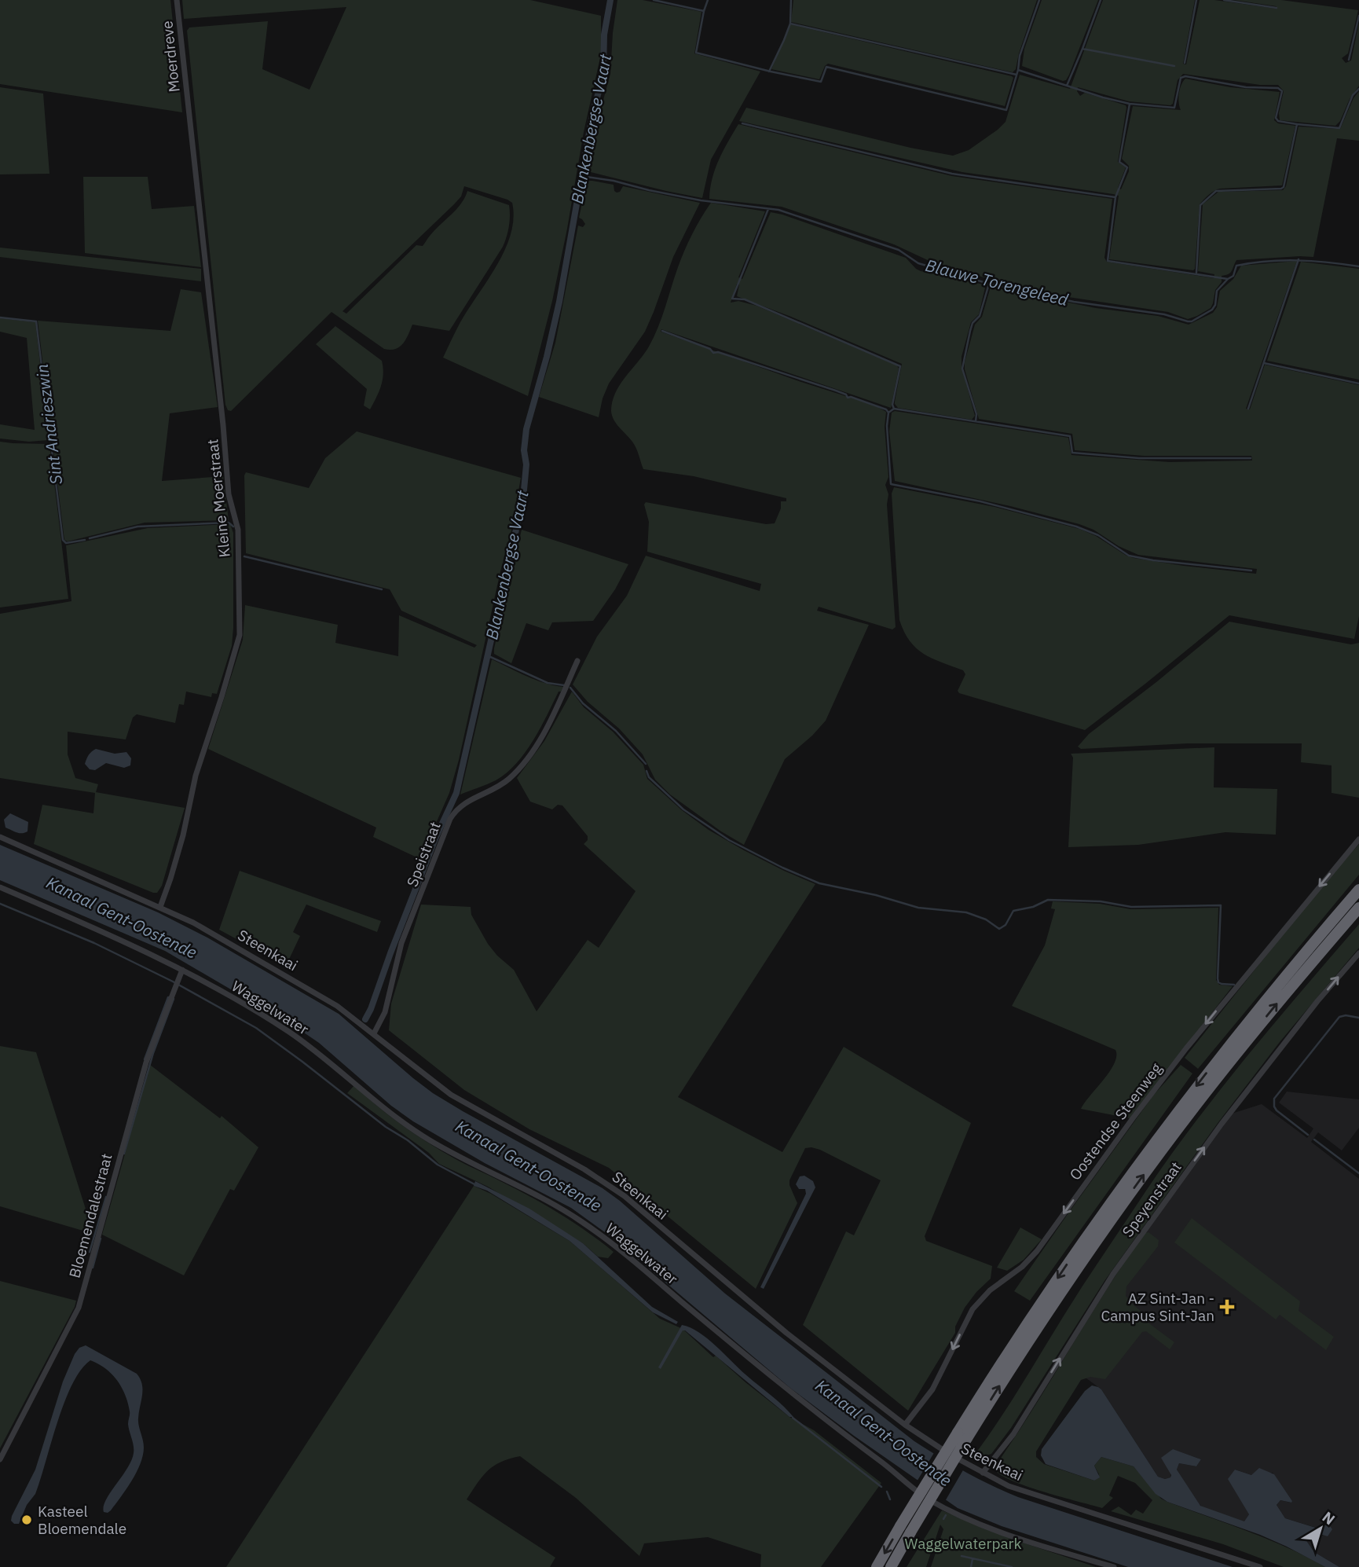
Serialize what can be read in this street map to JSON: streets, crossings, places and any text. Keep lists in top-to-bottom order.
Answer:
{
  "streets": {
    "street": [
      "Moerdreve",
      "Kleine Moerstraat",
      "Speistraat",
      "Steenkaai",
      "Waggelwater",
      "Oostendse Steenweg",
      "Speyenstraat",
      "Bloemendalestraat"
    ]
  },
  "crossings": [
    ["Moerdreve", "Kleine Moerstraat"],
    ["Kleine Moerstraat", "Steenkaai"],
    ["Speistraat", "Steenkaai"],
    ["Steenkaai", "Oostendse Steenweg"],
    ["Steenkaai", "Speyenstraat"],
    ["Waggelwater", "Bloemendalestraat"]
  ],
  "one_way": ["Oostendse Steenweg", "Speyenstraat"],
  "water": [
    "Blankenbergse Vaart",
    "Blauwe Torengeleed",
    "Sint Andrieszwin",
    "Kanaal Gent-Oostende"
  ],
  "parks": ["Waggelwaterpark"],
  "places": {
    "health": ["AZ Sint-Jan - Campus Sint-Jan"],
    "other": ["Kasteel Bloemendale"]
  },
  "north": "top right"
}
